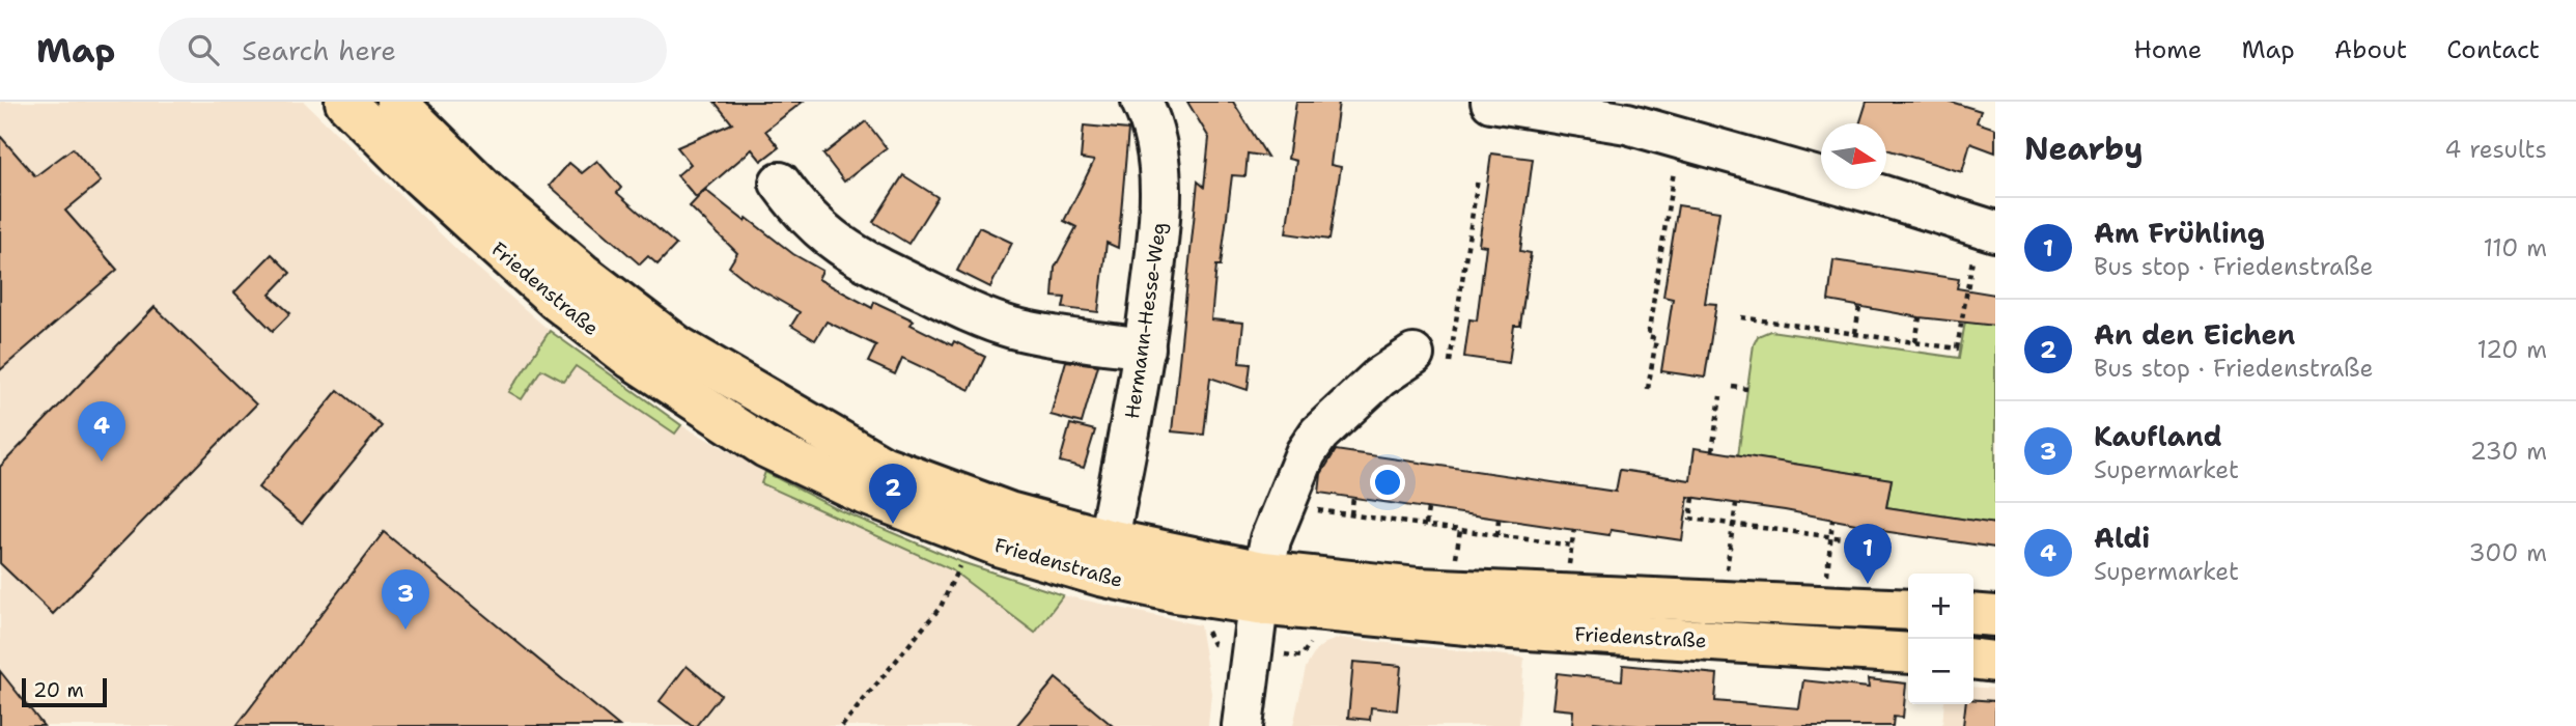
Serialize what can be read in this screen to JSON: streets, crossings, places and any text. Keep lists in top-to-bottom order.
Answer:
{
  "streets": {
    "main road": ["Friedenstraße"],
    "street": ["Hermann-Hesse-Weg"]
  },
  "crossings": [
    ["Friedenstraße", "Hermann-Hesse-Weg"]
  ],
  "scale_bar": "20 m",
  "north": "right",
  "page": {
    "header": "Map",
    "search": "Search here",
    "nav": [
      "Home",
      "Map",
      "About",
      "Contact"
    ],
    "heading": ["Nearby", "4 results"],
    "list": [
      {
        "mark": "1",
        "name": "Am Frühling",
        "note": "Bus stop · Friedenstraße",
        "value": "110 m"
      },
      {
        "mark": "2",
        "name": "An den Eichen",
        "note": "Bus stop · Friedenstraße",
        "value": "120 m"
      },
      {
        "mark": "3",
        "name": "Kaufland",
        "note": "Supermarket",
        "value": "230 m"
      },
      {
        "mark": "4",
        "name": "Aldi",
        "note": "Supermarket",
        "value": "300 m"
      }
    ],
    "pins": [
      "4",
      "2",
      "1",
      "3"
    ],
    "map_buttons": ["+", "−"],
    "scale": "20 m"
  }
}
